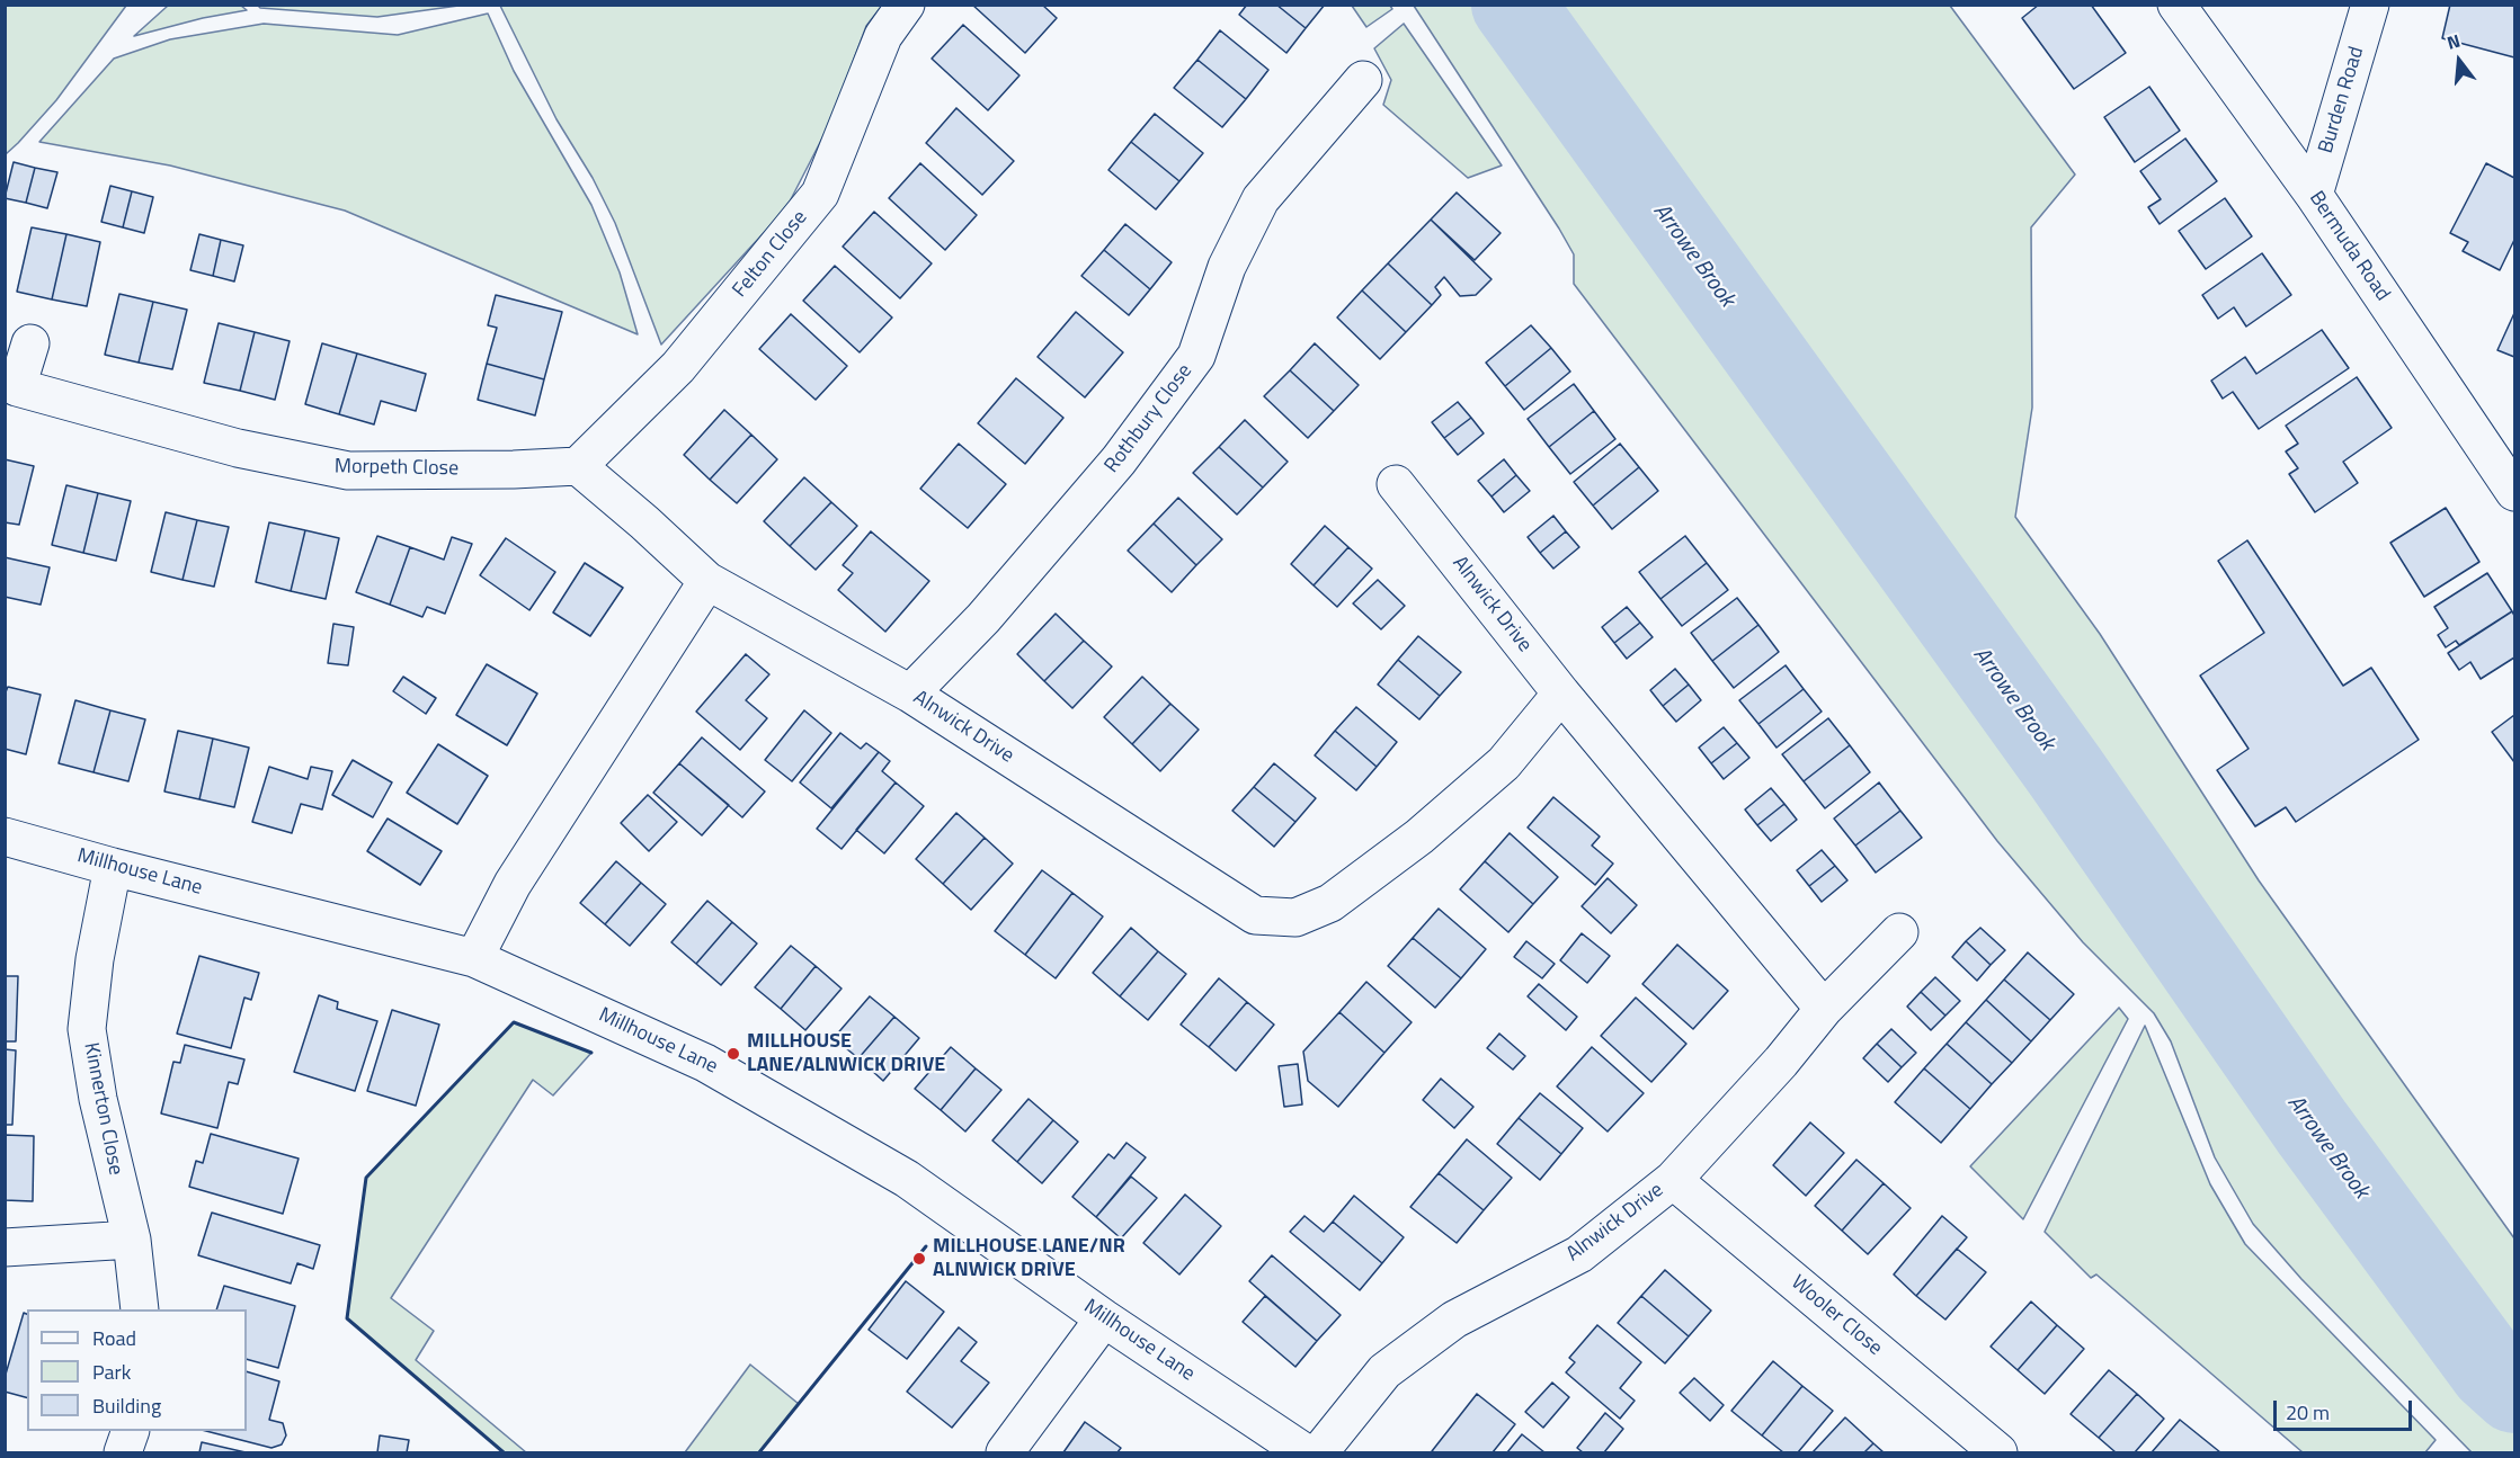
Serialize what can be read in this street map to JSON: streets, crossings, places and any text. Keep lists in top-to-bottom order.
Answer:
{
  "streets": {
    "street": [
      "Burden Road",
      "Bermuda Road",
      "Felton Close",
      "Rothbury Close",
      "Morpeth Close",
      "Alnwick Drive",
      "Millhouse Lane",
      "Kinnerton Close",
      "Wooler Close"
    ]
  },
  "crossings": [
    ["Burden Road", "Bermuda Road"],
    ["Felton Close", "Morpeth Close"],
    ["Rothbury Close", "Alnwick Drive"],
    ["Alnwick Drive", "Wooler Close"],
    ["Millhouse Lane", "Kinnerton Close"]
  ],
  "water": ["Arrowe Brook"],
  "places": ["MILLHOUSE LANE/ALNWICK DRIVE", "MILLHOUSE LANE/NR ALNWICK DRIVE"],
  "legend": ["Road", "Park", "Building"],
  "scale_bar": "20 m",
  "north": "top"
}
